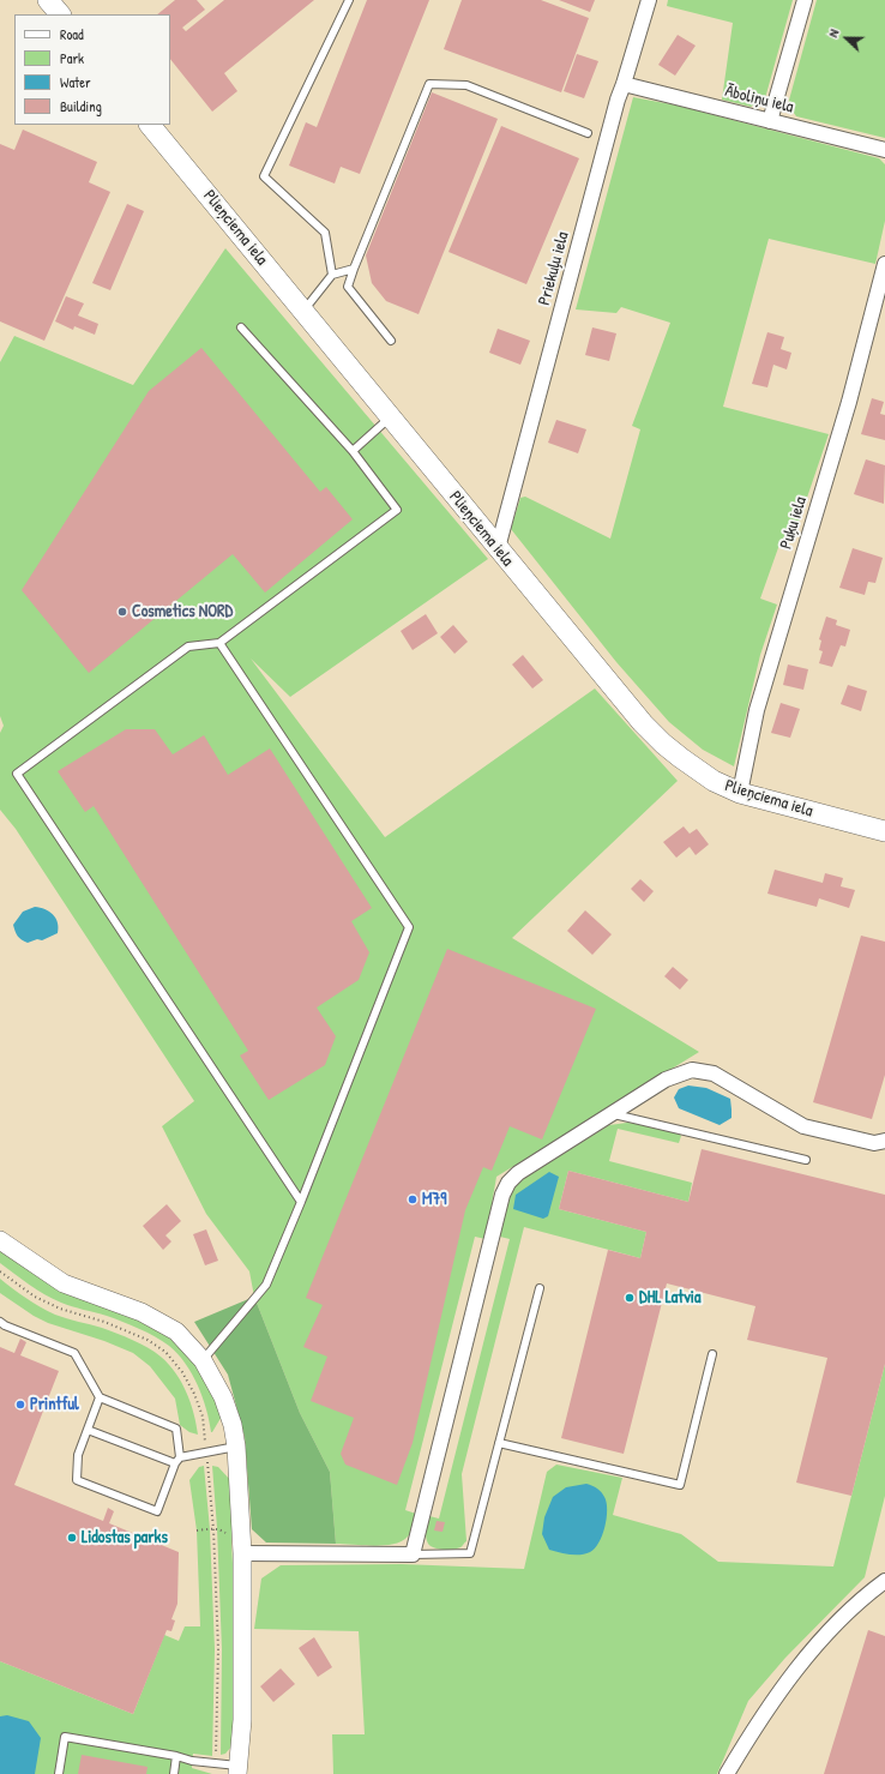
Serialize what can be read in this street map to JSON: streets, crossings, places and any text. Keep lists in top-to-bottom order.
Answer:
{
  "streets": {
    "main road": ["Plieņciema iela"],
    "street": ["Āboliņu iela", "Priekuļu iela", "Puķu iela"]
  },
  "crossings": [
    ["Āboliņu iela", "Priekuļu iela"],
    ["Plieņciema iela", "Priekuļu iela"],
    ["Plieņciema iela", "Puķu iela"]
  ],
  "places": [
    "Cosmetics NORD",
    "M79",
    "DHL Latvia",
    "Printful",
    "Lidostas parks"
  ],
  "legend": [
    "Road",
    "Park",
    "Water",
    "Building"
  ],
  "north": "left"
}
